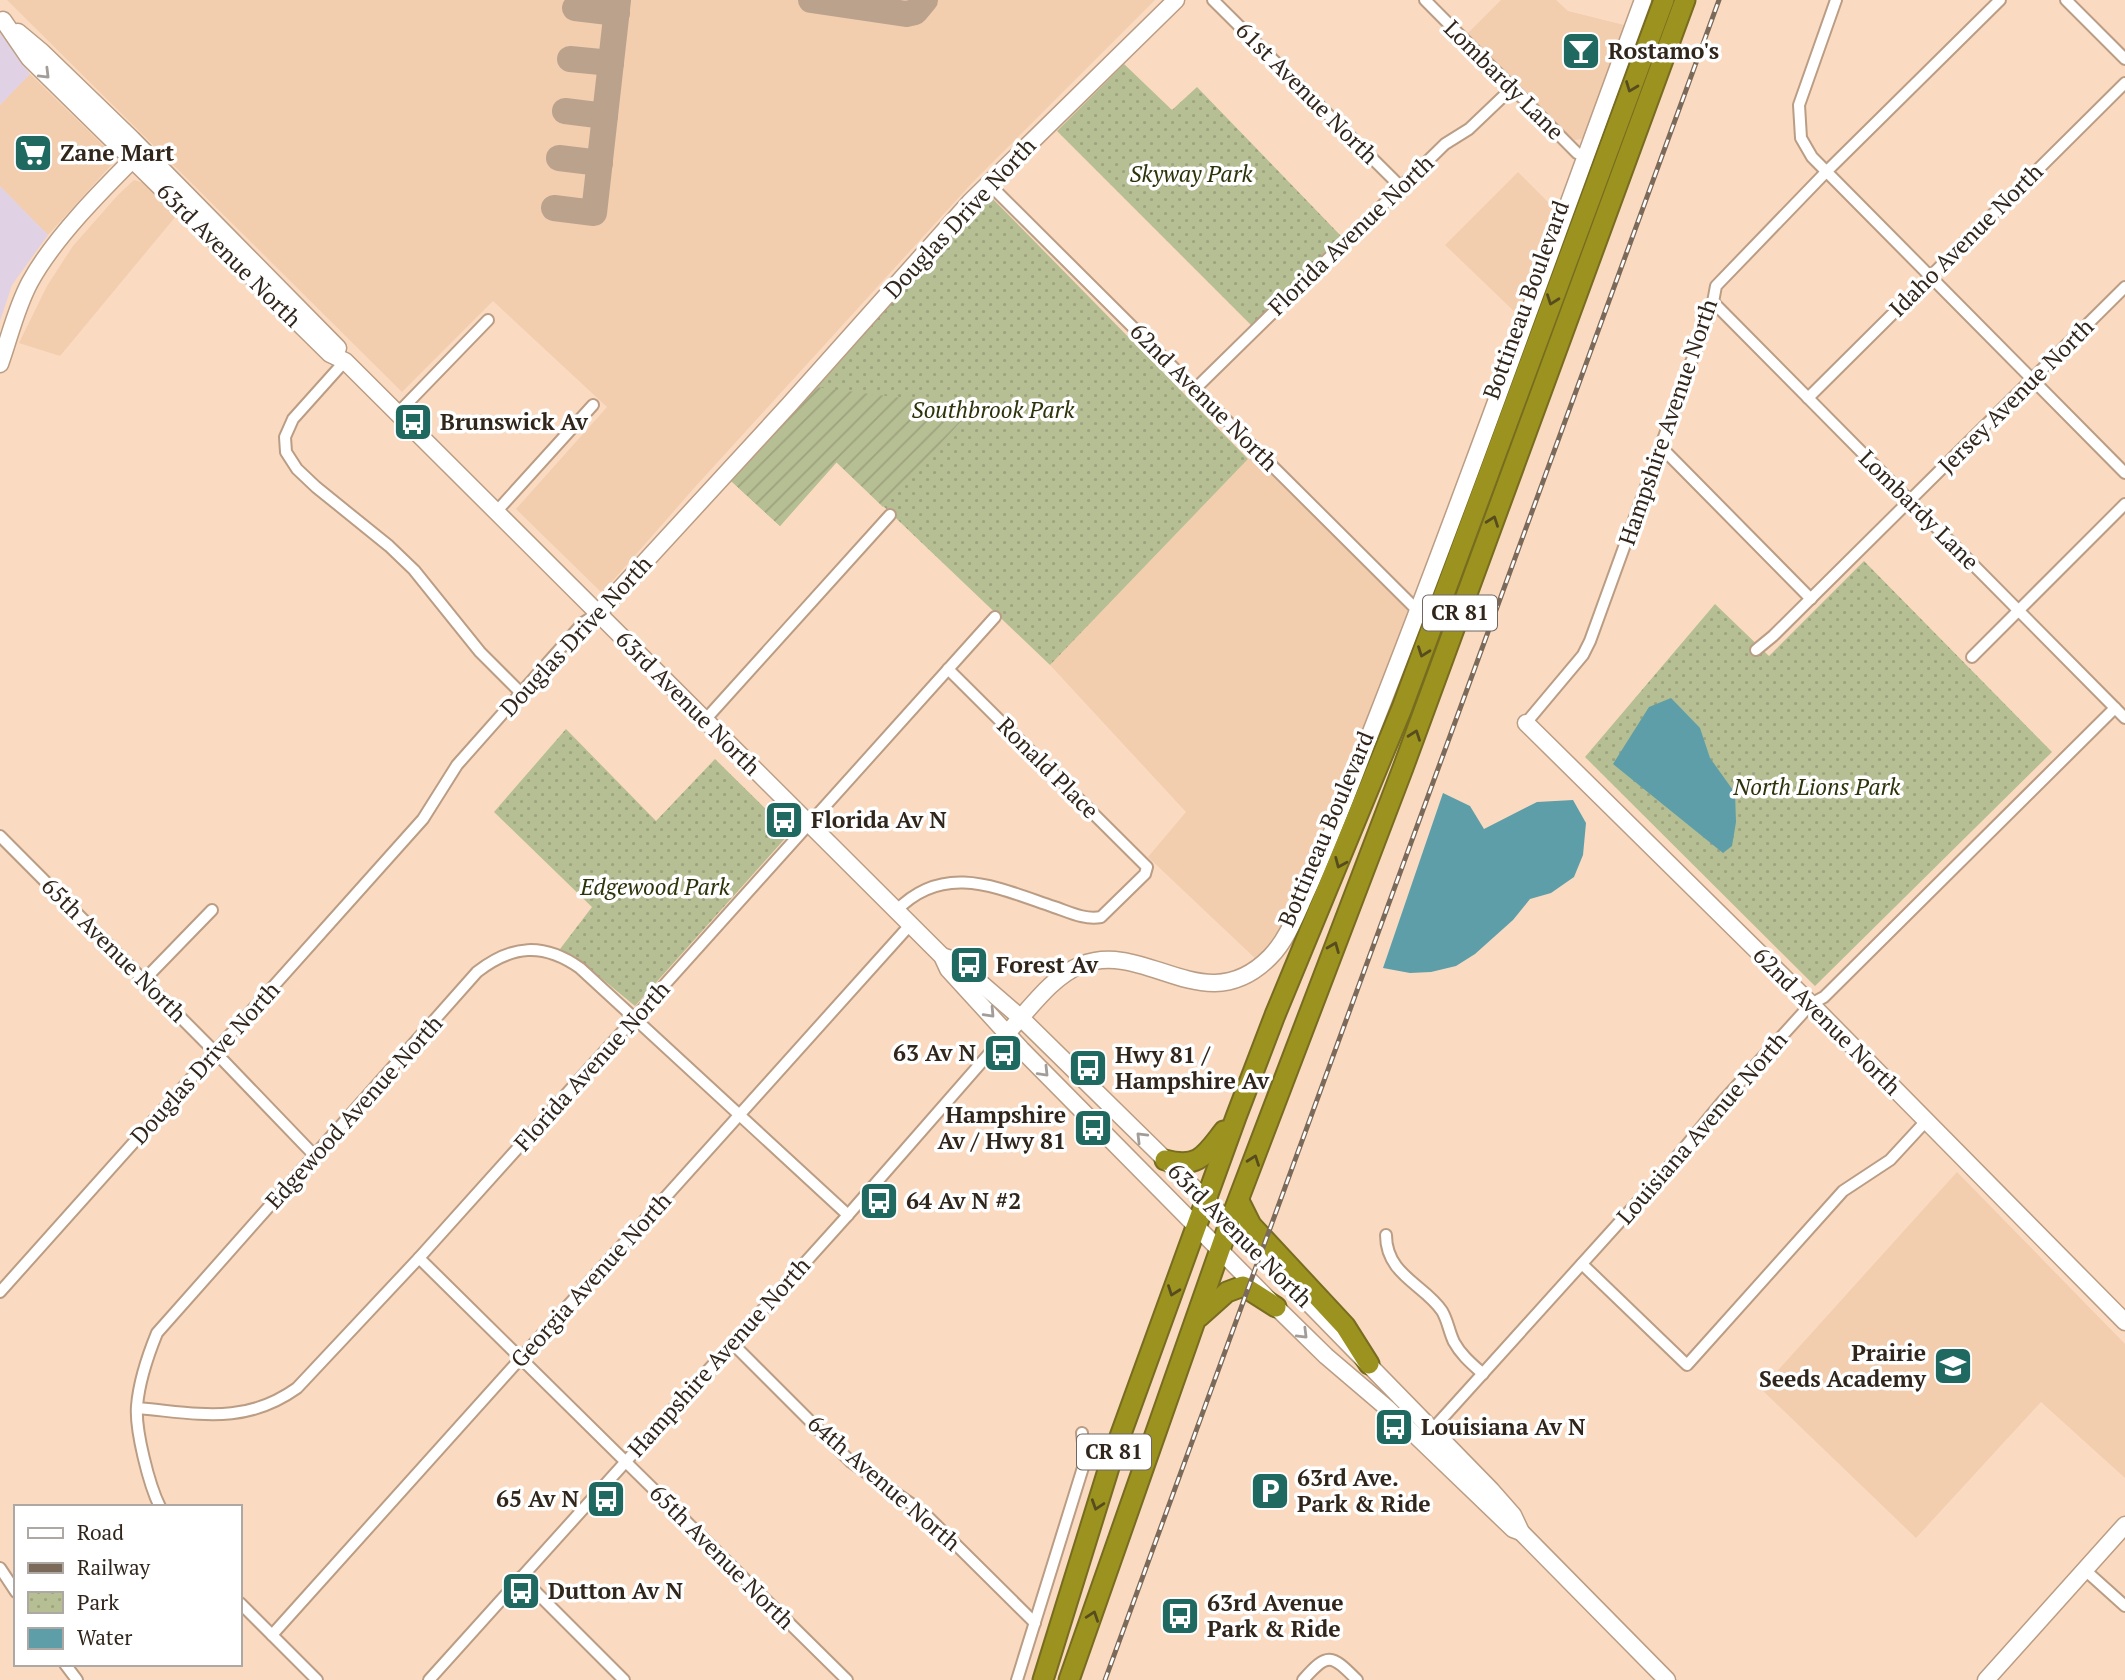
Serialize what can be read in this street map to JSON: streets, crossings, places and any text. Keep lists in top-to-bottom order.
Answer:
{
  "streets": {
    "highway": ["Bottineau Boulevard", "CR 81"],
    "street": [
      "Lombardy Lane",
      "61st Avenue North",
      "Douglas Drive North",
      "Florida Avenue North",
      "Idaho Avenue North",
      "63rd Avenue North",
      "Jersey Avenue North",
      "62nd Avenue North",
      "Hampshire Avenue North",
      "Ronald Place",
      "65th Avenue North",
      "Edgewood Avenue North",
      "Louisiana Avenue North",
      "Georgia Avenue North",
      "64th Avenue North"
    ]
  },
  "crossings": [
    ["Lombardy Lane", "Florida Avenue North"],
    ["Lombardy Lane", "Idaho Avenue North"],
    ["Lombardy Lane", "Jersey Avenue North"],
    ["Lombardy Lane", "Hampshire Avenue North"],
    ["Lombardy Lane", "Louisiana Avenue North"],
    ["61st Avenue North", "Florida Avenue North"],
    ["Douglas Drive North", "63rd Avenue North"],
    ["Douglas Drive North", "62nd Avenue North"],
    ["Douglas Drive North", "65th Avenue North"],
    ["Florida Avenue North", "63rd Avenue North"],
    ["Florida Avenue North", "62nd Avenue North"],
    ["Florida Avenue North", "Ronald Place"],
    ["Florida Avenue North", "65th Avenue North"],
    ["Florida Avenue North", "Edgewood Avenue North"],
    ["63rd Avenue North", "Bottineau Boulevard"],
    ["63rd Avenue North", "Hampshire Avenue North"],
    ["63rd Avenue North", "Ronald Place"],
    ["63rd Avenue North", "Louisiana Avenue North"],
    ["63rd Avenue North", "Georgia Avenue North"],
    ["62nd Avenue North", "Hampshire Avenue North"],
    ["62nd Avenue North", "Louisiana Avenue North"],
    ["Hampshire Avenue North", "65th Avenue North"],
    ["Hampshire Avenue North", "64th Avenue North"],
    ["65th Avenue North", "Edgewood Avenue North"],
    ["65th Avenue North", "Georgia Avenue North"]
  ],
  "parks": [
    "Skyway Park",
    "Southbrook Park",
    "North Lions Park",
    "Edgewood Park"
  ],
  "places": {
    "bar": ["Rostamo's"],
    "supermarket": ["Zane Mart"],
    "bus stop": [
      "Brunswick Av",
      "Florida Av N",
      "Forest Av",
      "63 Av N",
      "Hwy 81 / Hampshire Av",
      "Hampshire Av / Hwy 81",
      "64 Av N #2",
      "Louisiana Av N",
      "65 Av N",
      "Dutton Av N",
      "63rd Avenue Park & Ride"
    ],
    "school or university": ["Prairie Seeds Academy"],
    "parking": ["63rd Ave. Park & Ride"]
  },
  "legend": [
    "Road",
    "Railway",
    "Park",
    "Water"
  ]
}
